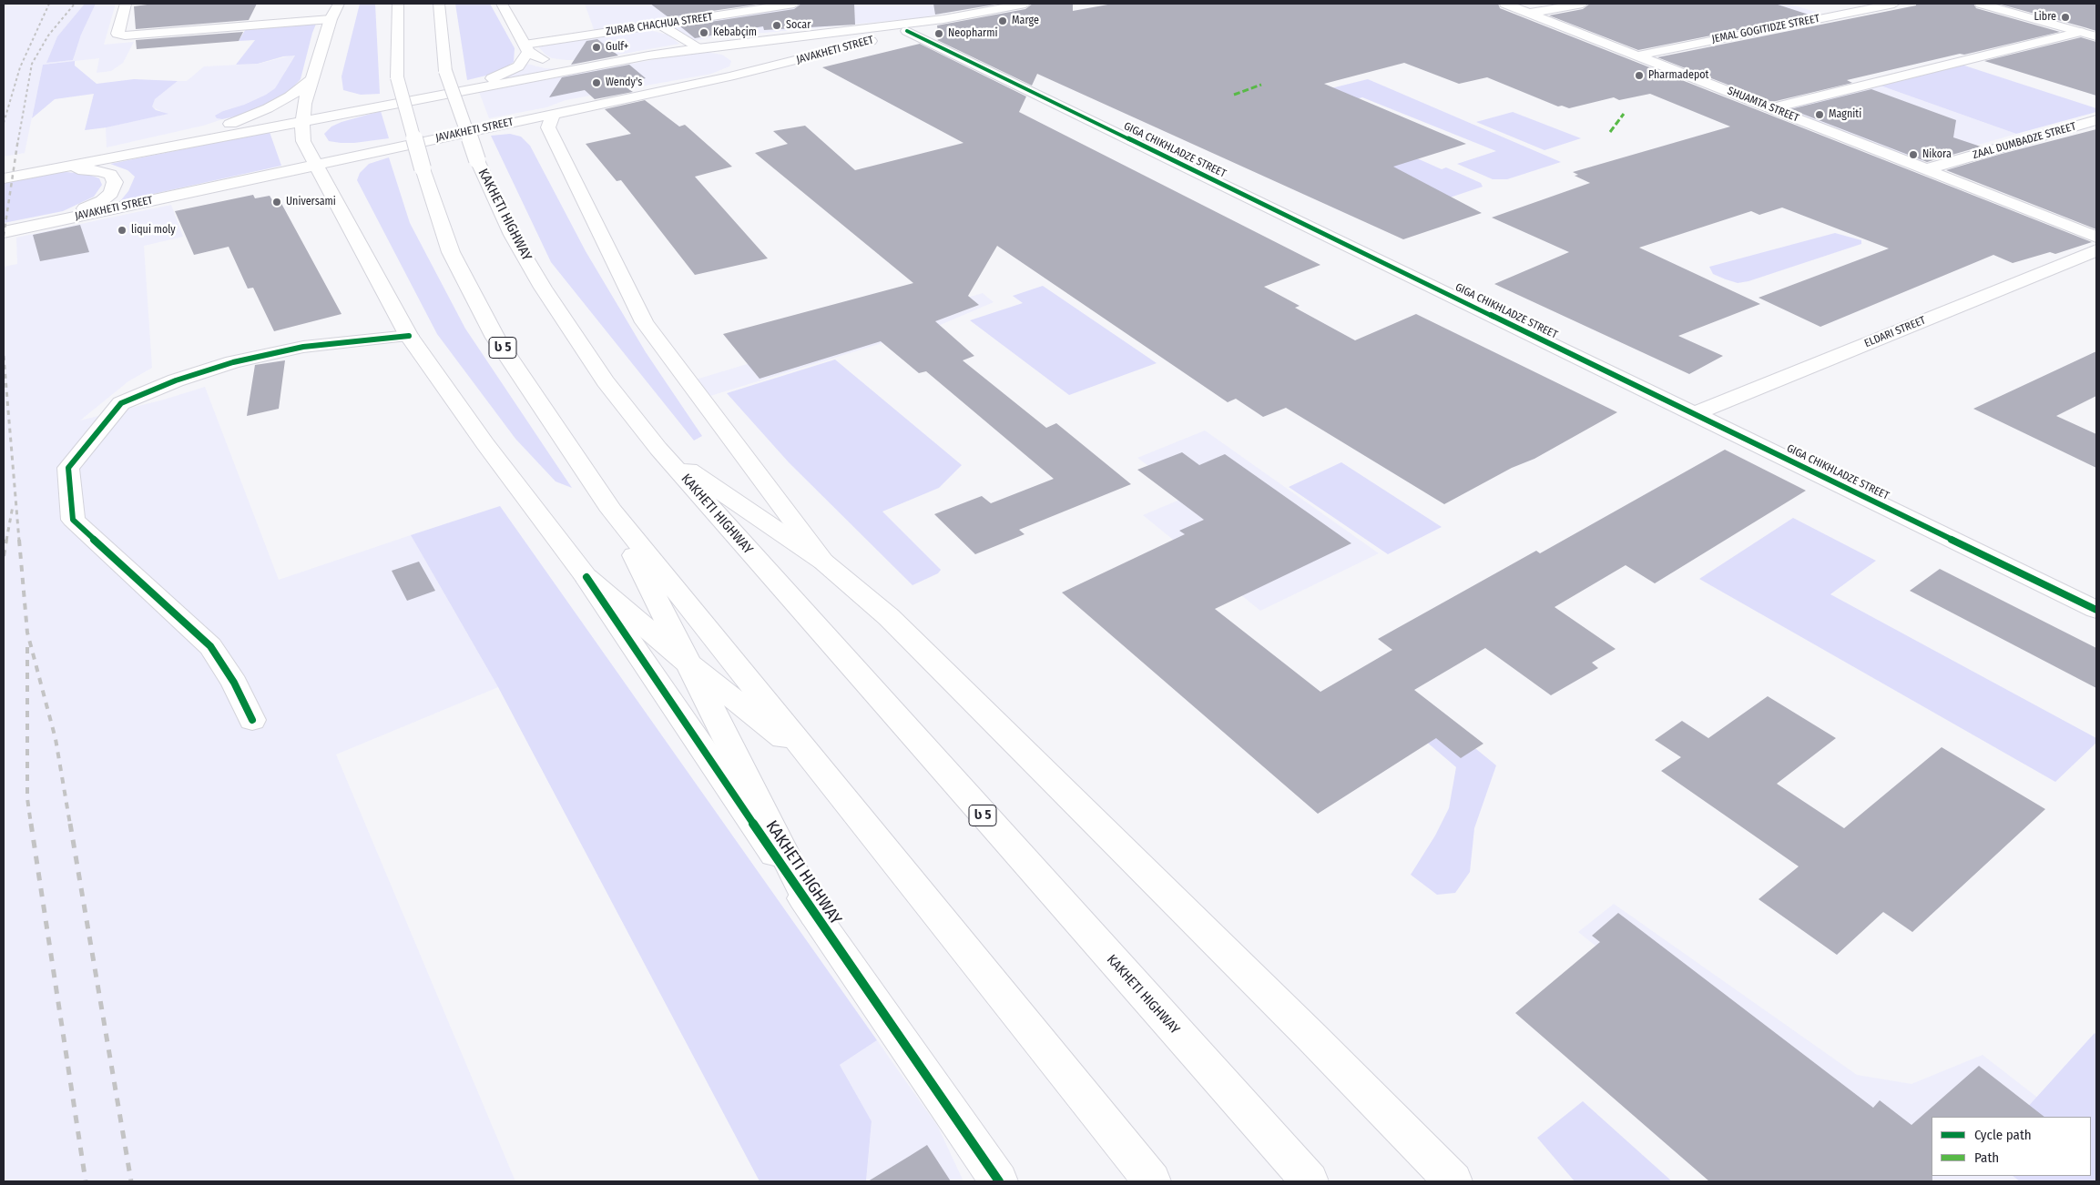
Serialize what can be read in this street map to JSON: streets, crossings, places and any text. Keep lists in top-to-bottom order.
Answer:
{
  "streets": {
    "main road": [
      "ZURAB CHACHUA STREET",
      "JEMAL GOGITIDZE STREET",
      "JAVAKHETI STREET",
      "SHUAMTA STREET",
      "ZAAL DUMBADZE STREET",
      "GIGA CHIKHLADZE STREET",
      "KAKHETI HIGHWAY",
      "ELDARI STREET",
      "ს 5"
    ]
  },
  "crossings": [
    ["JEMAL GOGITIDZE STREET", "SHUAMTA STREET"],
    ["JAVAKHETI STREET", "GIGA CHIKHLADZE STREET"],
    ["JAVAKHETI STREET", "KAKHETI HIGHWAY"],
    ["SHUAMTA STREET", "ZAAL DUMBADZE STREET"],
    ["GIGA CHIKHLADZE STREET", "ELDARI STREET"]
  ],
  "places": [
    "Libre",
    "Marge",
    "Socar",
    "Kebabçim",
    "Neopharmi",
    "Gulf+",
    "Pharmadepot",
    "Wendy's",
    "Magniti",
    "Nikora",
    "Universami",
    "liqui moly"
  ],
  "legend": ["Cycle path", "Path"]
}
